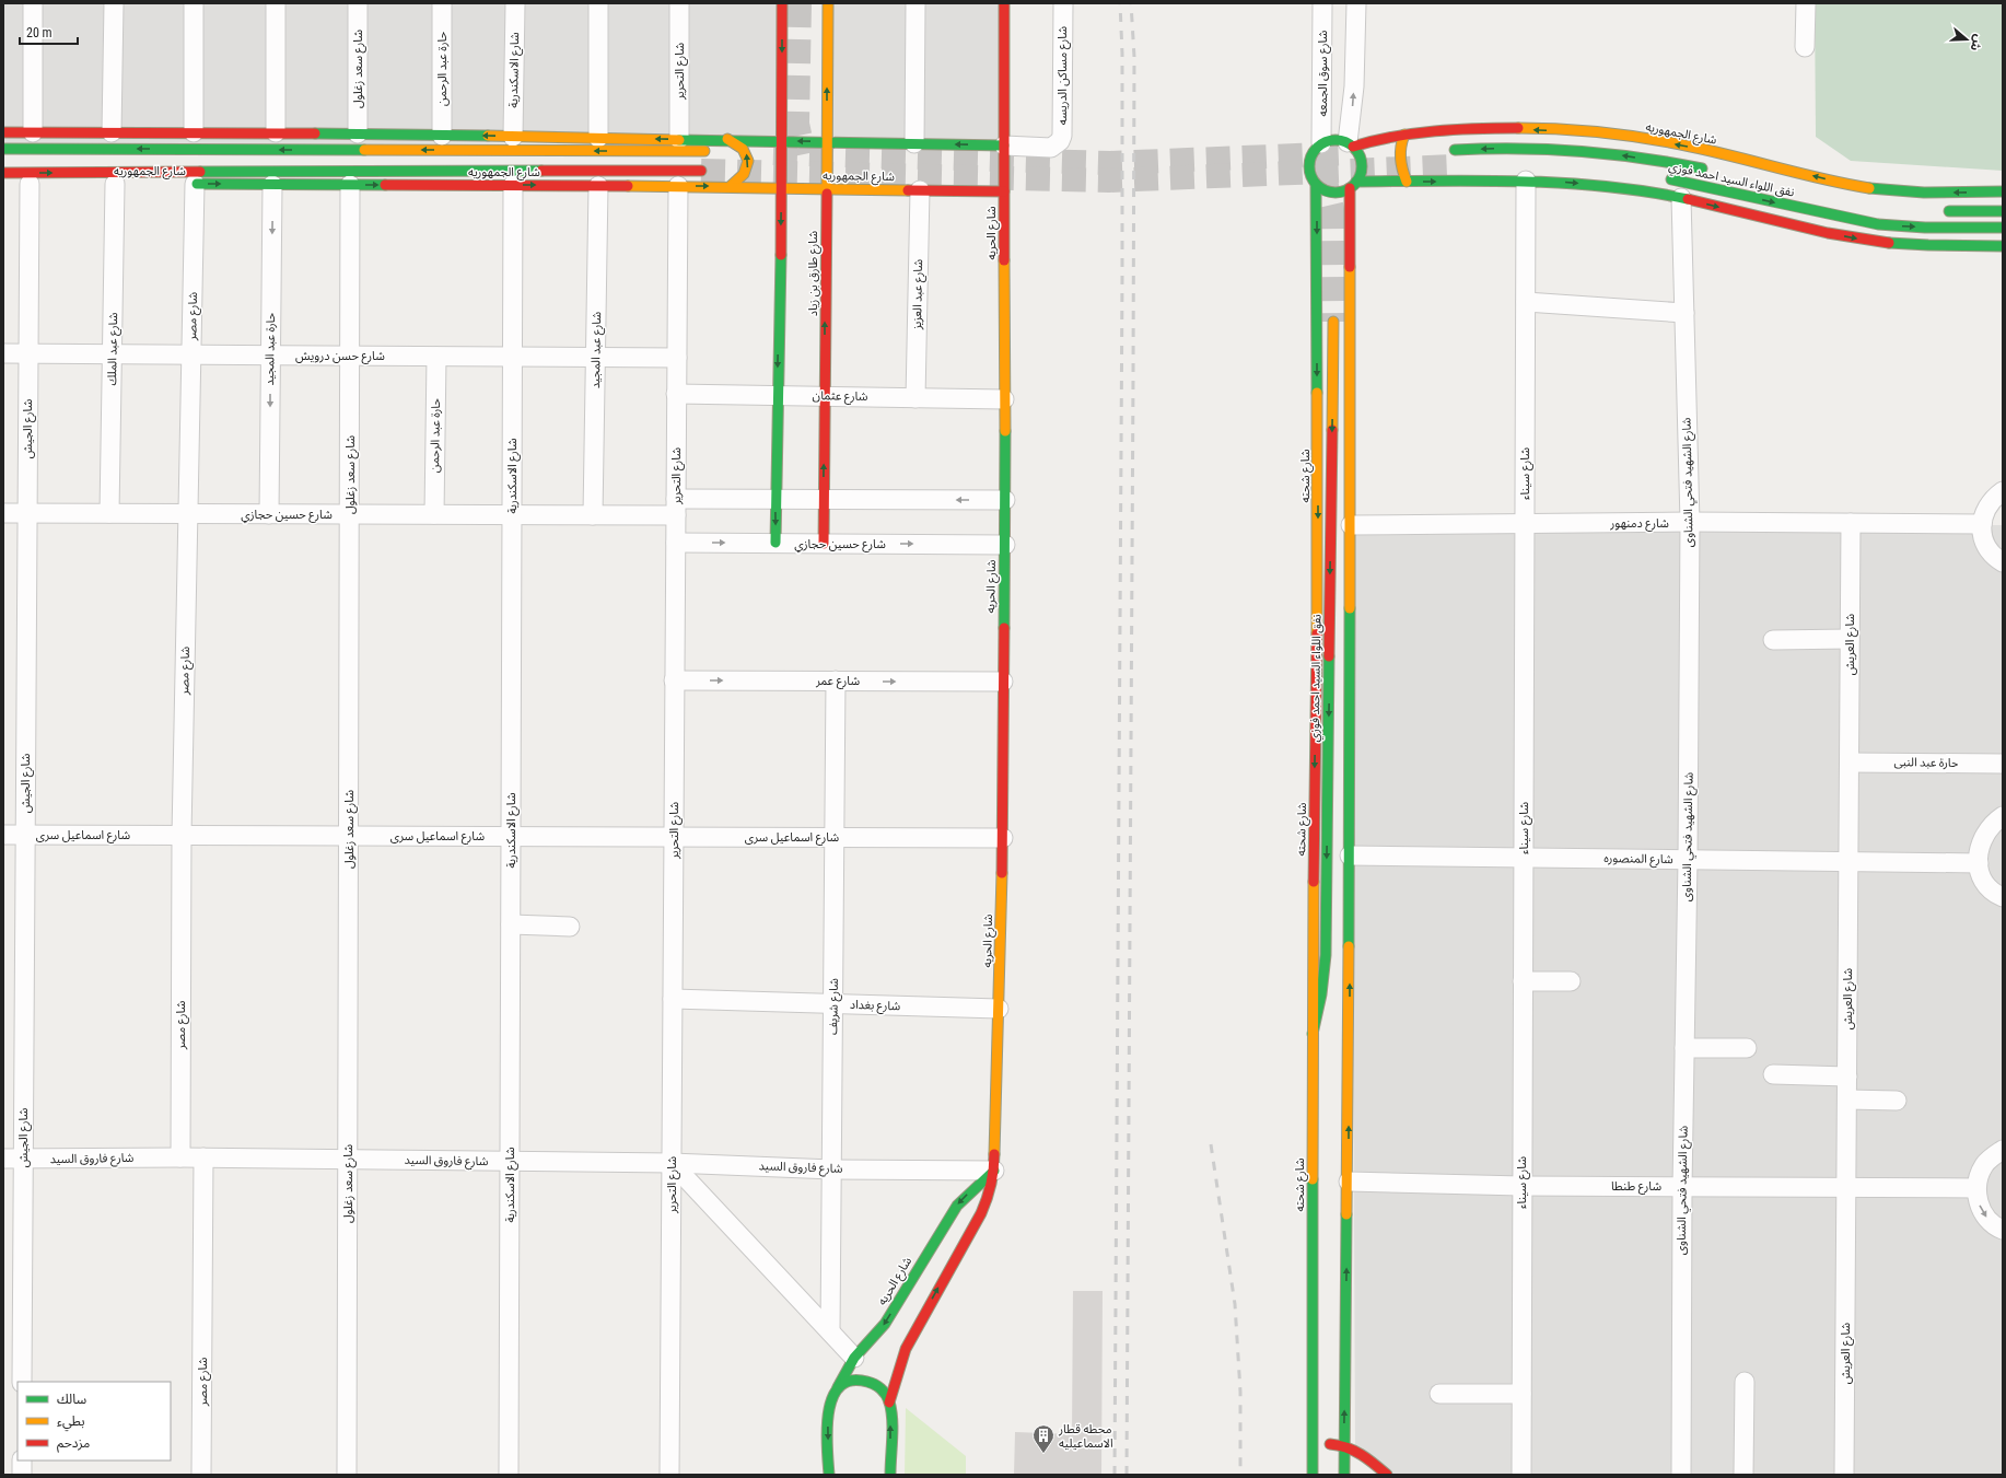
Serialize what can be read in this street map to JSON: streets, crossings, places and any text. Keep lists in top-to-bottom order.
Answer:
{
  "streets": {
    "main road": [
      "شارع الجمهوريه",
      "نفق اللواء السيد احمد فوزي",
      "شارع الحريه",
      "شارع طارق بن زياد",
      "شارع شحته"
    ],
    "street": [
      "شارع سعد زغلول",
      "حارة عبد الرحمن",
      "شارع الاسكندرية",
      "شارع التحرير",
      "شارع سوق الجمعه",
      "شارع مساكن الدريسه",
      "شارع عبد العزيز",
      "شارع مصر",
      "شارع عبد الملك",
      "حارة عبد المجيد",
      "شارع عبد المجيد",
      "شارع حسن درويش",
      "شارع عثمان",
      "شارع الجيش",
      "شارع سيناء",
      "شارع الشهيد فتحي الشناوى",
      "شارع حسين حجازي",
      "شارع دمنهور",
      "شارع العريش",
      "شارع عمر",
      "حارة عبد النبى",
      "شارع اسماعيل سرى",
      "شارع المنصوره",
      "شارع بغداد",
      "شارع شريف",
      "شارع فاروق السيد",
      "شارع طنطا"
    ]
  },
  "crossings": [
    ["شارع سعد زغلول", "شارع الجمهوريه"],
    ["شارع سعد زغلول", "شارع حسن درويش"],
    ["شارع سعد زغلول", "شارع حسين حجازي"],
    ["شارع سعد زغلول", "شارع اسماعيل سرى"],
    ["شارع سعد زغلول", "شارع فاروق السيد"],
    ["حارة عبد الرحمن", "شارع حسن درويش"],
    ["حارة عبد الرحمن", "شارع حسين حجازي"],
    ["شارع الاسكندرية", "شارع الجمهوريه"],
    ["شارع الاسكندرية", "شارع حسن درويش"],
    ["شارع الاسكندرية", "شارع حسين حجازي"],
    ["شارع الاسكندرية", "شارع اسماعيل سرى"],
    ["شارع الاسكندرية", "شارع فاروق السيد"],
    ["شارع التحرير", "شارع الجمهوريه"],
    ["شارع التحرير", "شارع حسن درويش"],
    ["شارع التحرير", "شارع عثمان"],
    ["شارع التحرير", "شارع حسين حجازي"],
    ["شارع التحرير", "شارع عمر"],
    ["شارع التحرير", "شارع اسماعيل سرى"],
    ["شارع التحرير", "شارع بغداد"],
    ["شارع التحرير", "شارع فاروق السيد"],
    ["شارع سوق الجمعه", "شارع الجمهوريه"],
    ["شارع سوق الجمعه", "شارع شحته"],
    ["شارع مساكن الدريسه", "شارع الحريه"],
    ["شارع الجمهوريه", "شارع الحريه"],
    ["شارع الجمهوريه", "شارع طارق بن زياد"],
    ["شارع الجمهوريه", "شارع عبد العزيز"],
    ["شارع الجمهوريه", "شارع مصر"],
    ["شارع الجمهوريه", "حارة عبد المجيد"],
    ["شارع الجمهوريه", "شارع عبد المجيد"],
    ["شارع الجمهوريه", "شارع شحته"],
    ["نفق اللواء السيد احمد فوزي", "شارع شحته"],
    ["شارع الحريه", "شارع عثمان"],
    ["شارع الحريه", "شارع حسين حجازي"],
    ["شارع الحريه", "شارع عمر"],
    ["شارع الحريه", "شارع اسماعيل سرى"],
    ["شارع الحريه", "شارع بغداد"],
    ["شارع الحريه", "شارع فاروق السيد"],
    ["شارع طارق بن زياد", "شارع عثمان"],
    ["شارع طارق بن زياد", "شارع حسين حجازي"],
    ["شارع عبد العزيز", "شارع عثمان"],
    ["شارع مصر", "شارع حسن درويش"],
    ["شارع مصر", "شارع حسين حجازي"],
    ["شارع مصر", "شارع اسماعيل سرى"],
    ["شارع مصر", "شارع فاروق السيد"],
    ["شارع عبد الملك", "شارع حسن درويش"],
    ["شارع عبد الملك", "شارع حسين حجازي"],
    ["حارة عبد المجيد", "شارع حسن درويش"],
    ["حارة عبد المجيد", "شارع حسين حجازي"],
    ["شارع عبد المجيد", "شارع حسن درويش"],
    ["شارع عبد المجيد", "شارع حسين حجازي"],
    ["شارع حسن درويش", "شارع الجيش"],
    ["شارع الجيش", "شارع حسين حجازي"],
    ["شارع الجيش", "شارع اسماعيل سرى"],
    ["شارع الجيش", "شارع فاروق السيد"],
    ["شارع سيناء", "شارع دمنهور"],
    ["شارع سيناء", "شارع المنصوره"],
    ["شارع سيناء", "شارع طنطا"],
    ["شارع الشهيد فتحي الشناوى", "شارع دمنهور"],
    ["شارع الشهيد فتحي الشناوى", "شارع المنصوره"],
    ["شارع الشهيد فتحي الشناوى", "شارع طنطا"],
    ["شارع دمنهور", "شارع العريش"],
    ["شارع العريش", "حارة عبد النبى"],
    ["شارع العريش", "شارع المنصوره"],
    ["شارع العريش", "شارع طنطا"],
    ["شارع عمر", "شارع شريف"],
    ["شارع اسماعيل سرى", "شارع شريف"],
    ["شارع بغداد", "شارع شريف"],
    ["شارع شريف", "شارع فاروق السيد"]
  ],
  "one_way": ["حارة عبد المجيد", "شارع عمر"],
  "places": {
    "building": ["محطه قطار الاسماعيليه"]
  },
  "legend": ["سالك", "بطيء", "مزدحم"],
  "scale_bar": "20 m",
  "north": "right"
}
